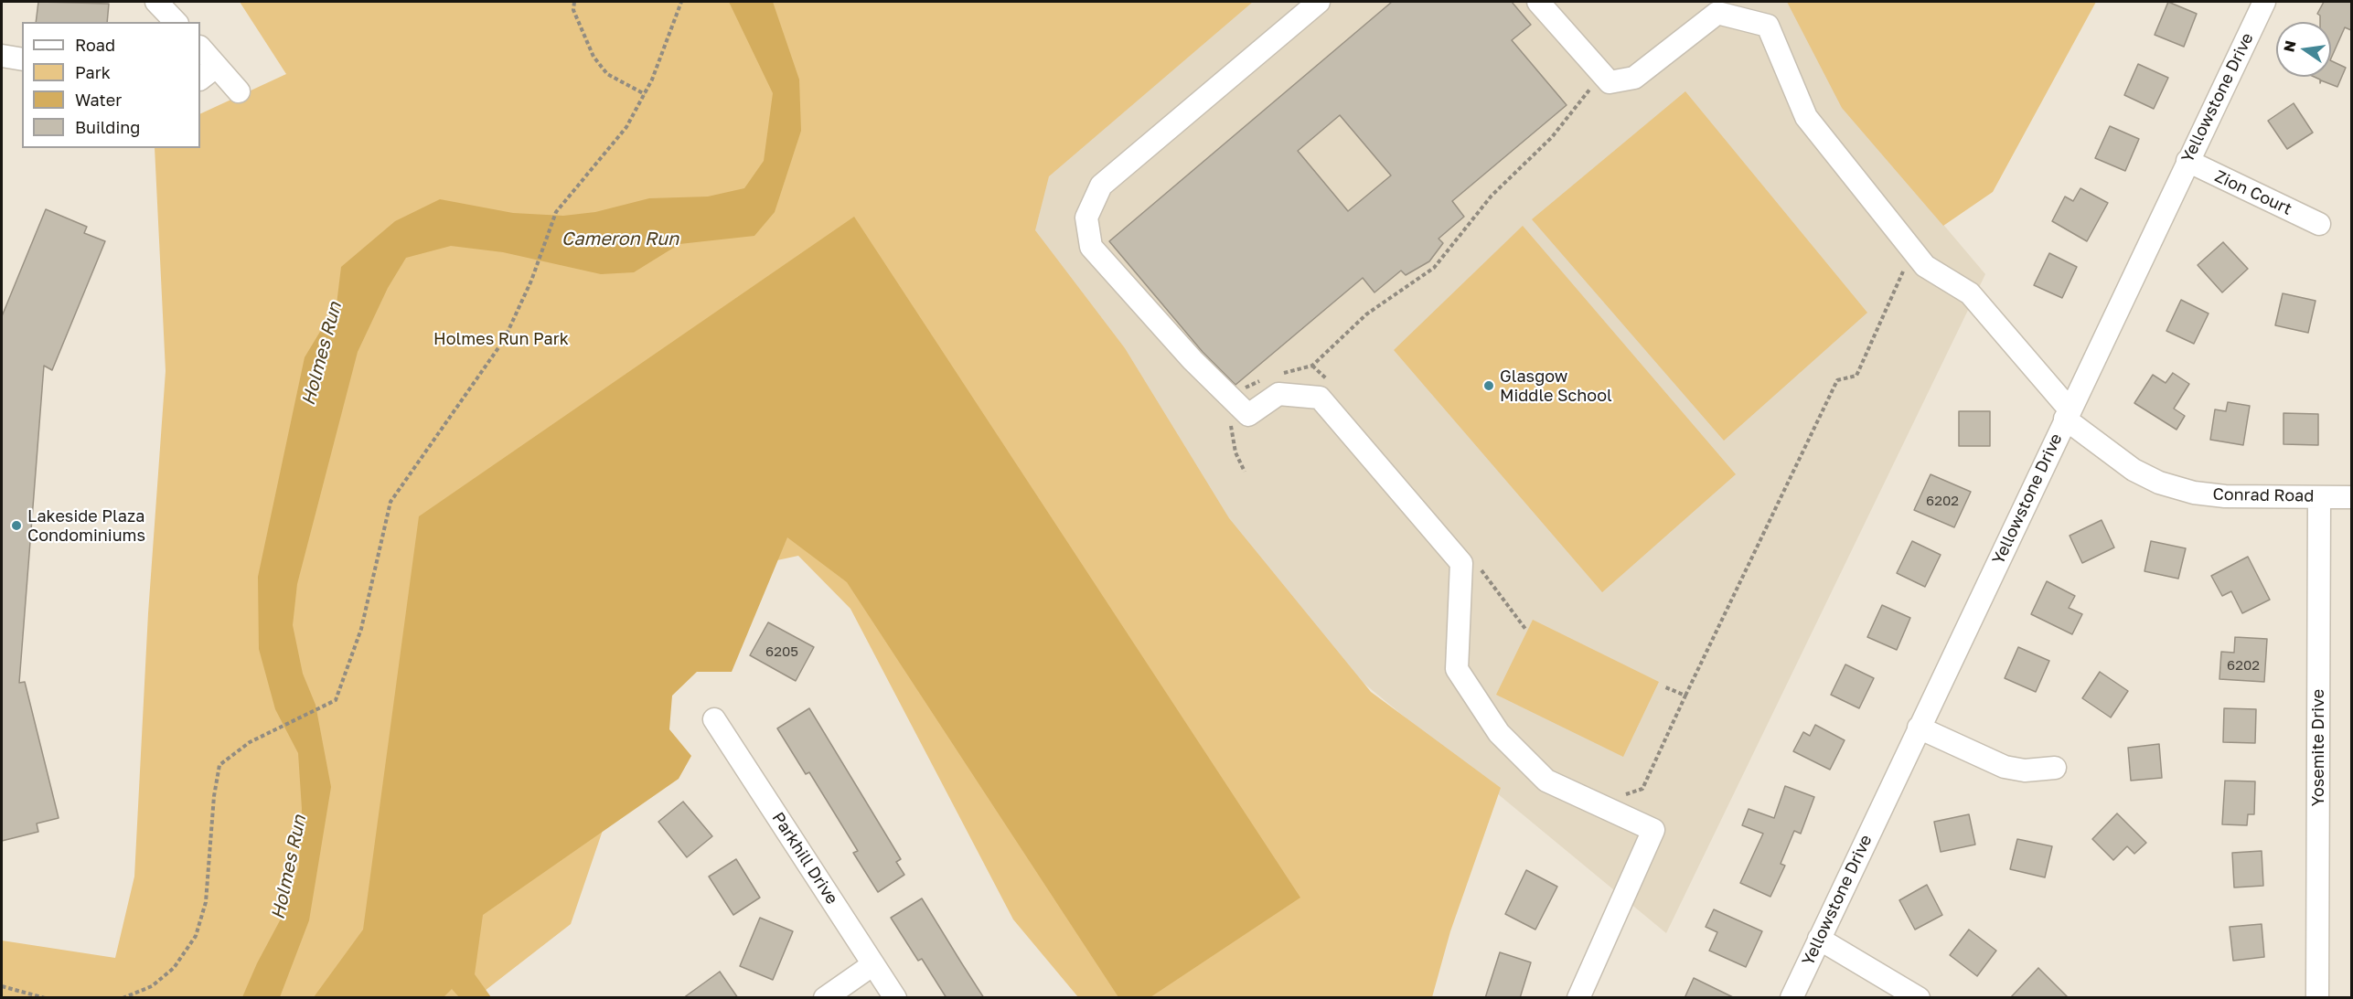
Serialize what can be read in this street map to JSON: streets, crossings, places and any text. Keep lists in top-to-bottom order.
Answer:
{
  "streets": {
    "street": [
      "Yellowstone Drive",
      "Zion Court",
      "Conrad Road",
      "Yosemite Drive",
      "Parkhill Drive"
    ]
  },
  "crossings": [
    ["Yellowstone Drive", "Zion Court"],
    ["Yellowstone Drive", "Conrad Road"],
    ["Conrad Road", "Yosemite Drive"]
  ],
  "water": ["Cameron Run", "Holmes Run"],
  "parks": ["Holmes Run Park"],
  "places": ["Glasgow Middle School", "Lakeside Plaza Condominiums"],
  "house_numbers": ["6202", "6205", "6202"],
  "legend": [
    "Road",
    "Park",
    "Water",
    "Building"
  ],
  "north": "left"
}
